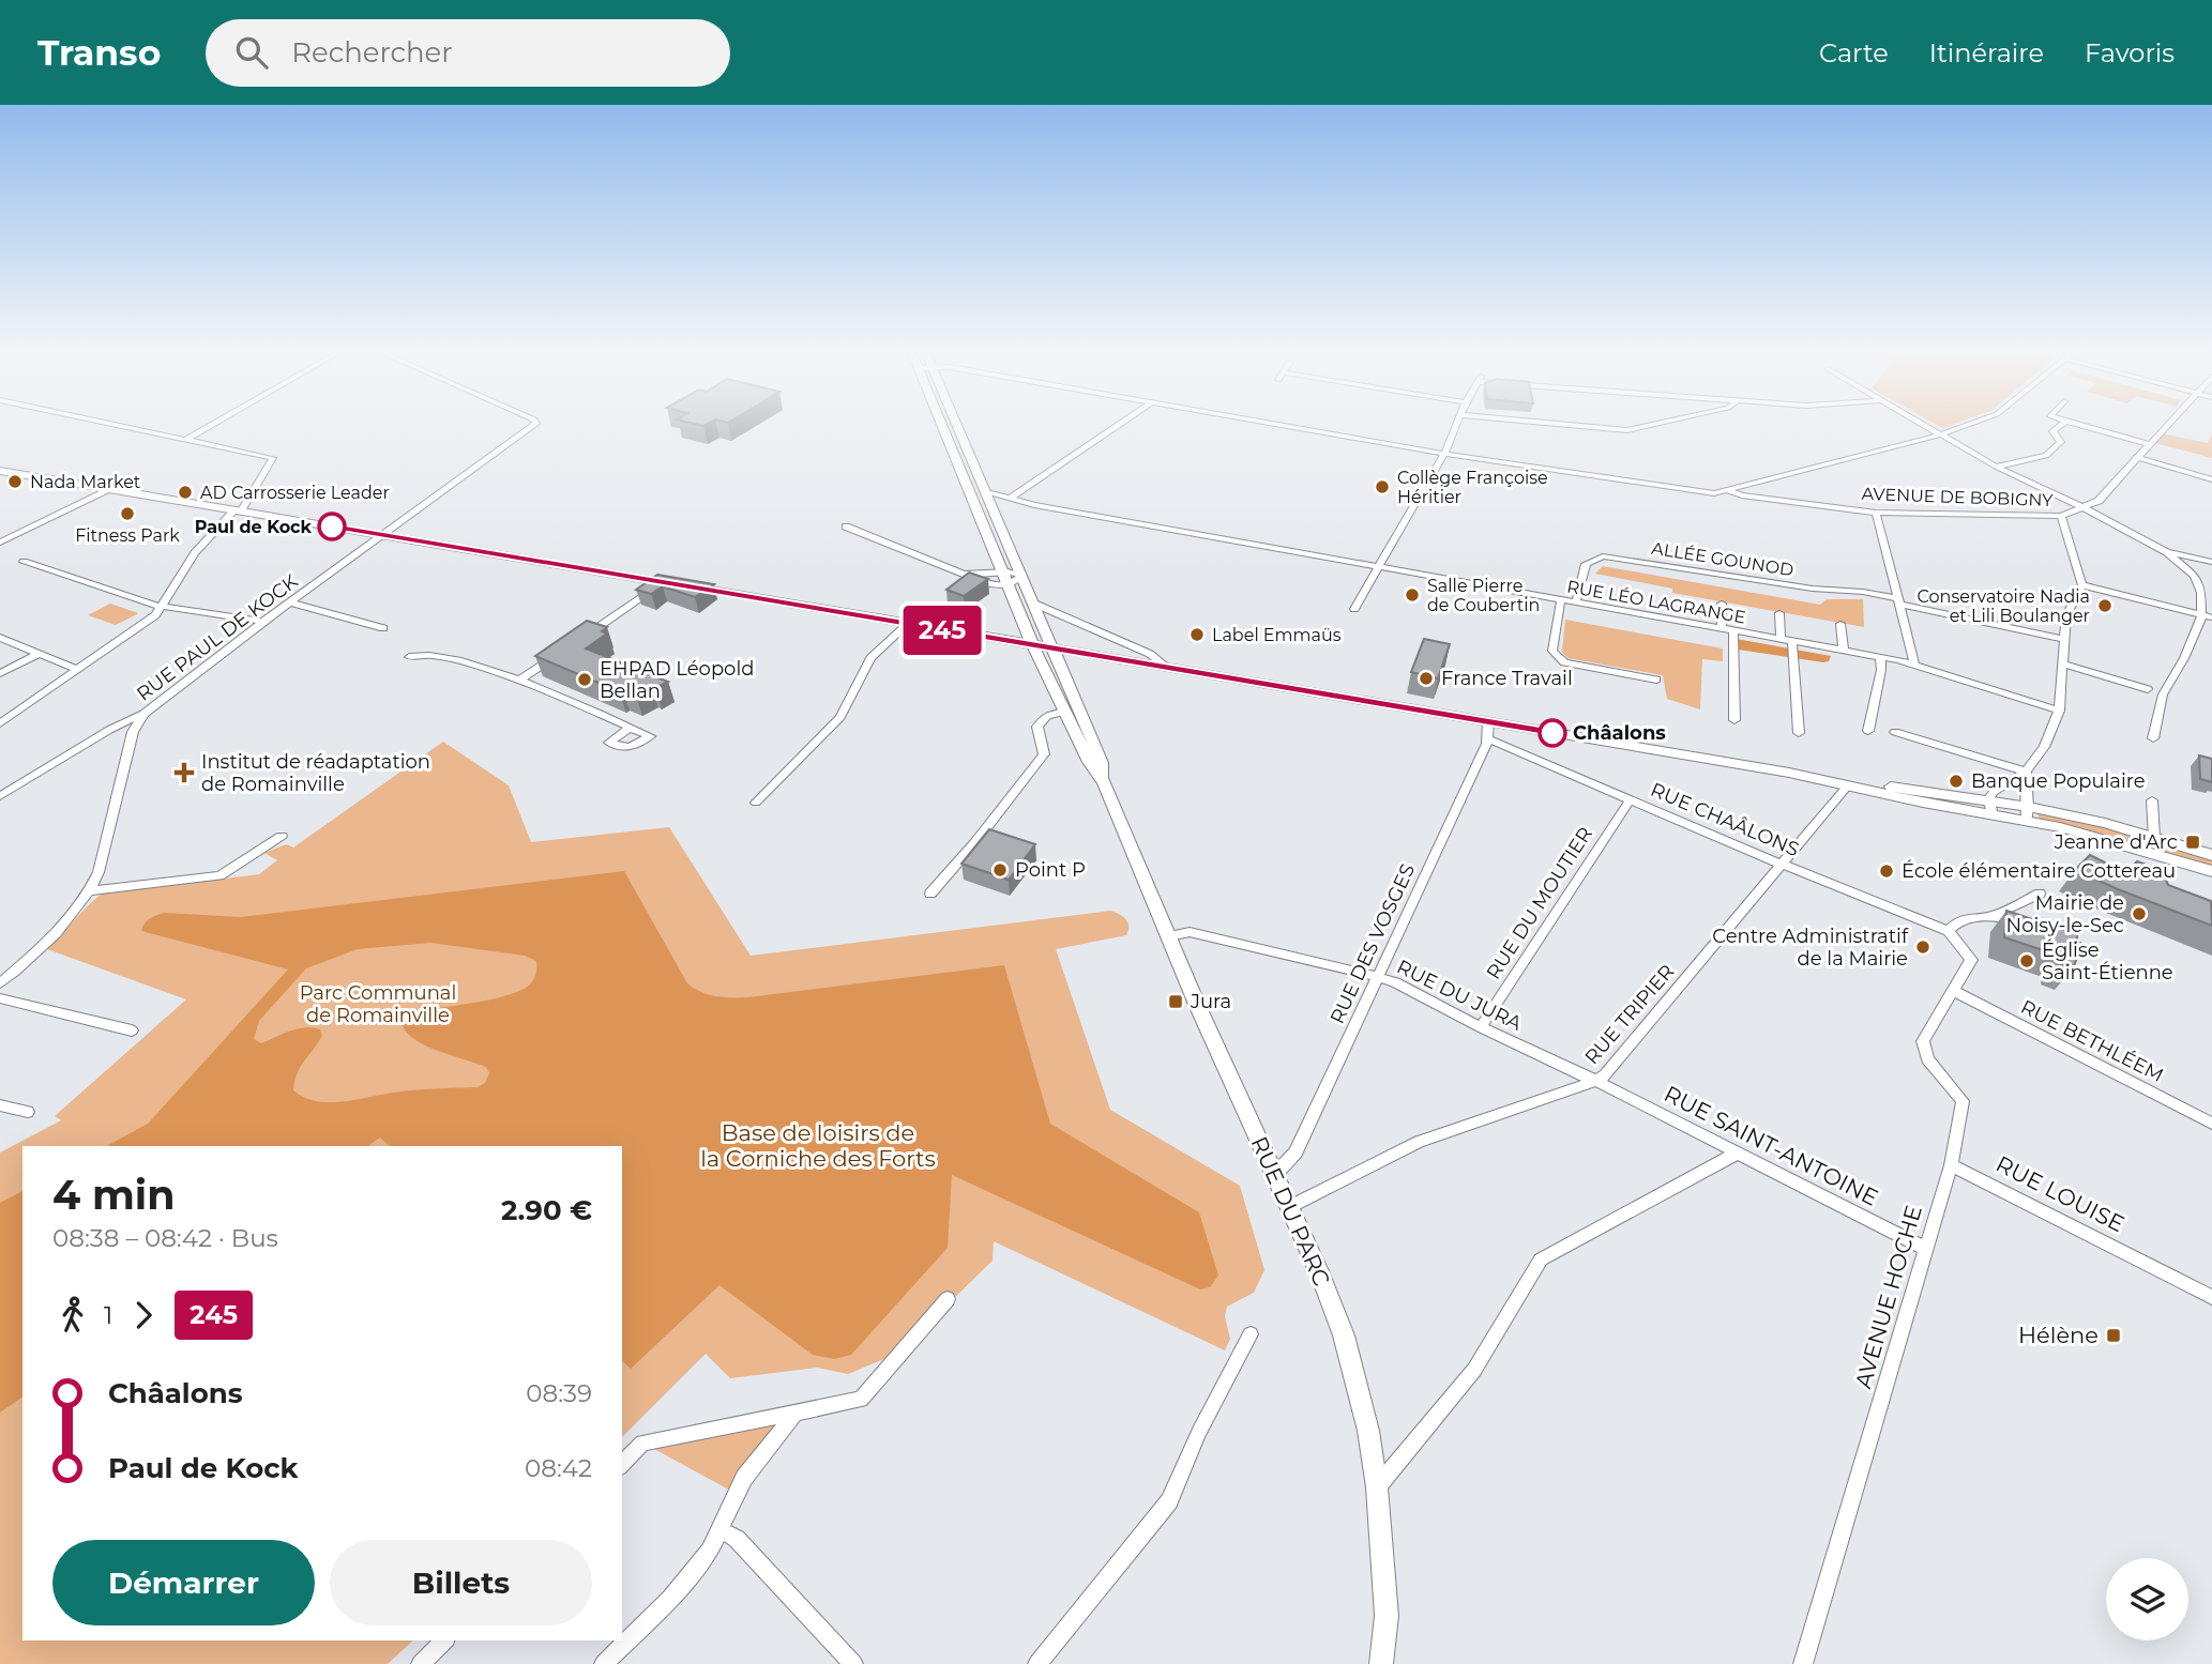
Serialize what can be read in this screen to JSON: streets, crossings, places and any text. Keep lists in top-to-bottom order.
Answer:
{
  "streets": {
    "main road": ["RUE DU PARC"],
    "street": [
      "AVENUE DE BOBIGNY",
      "ALLÉE GOUNOD",
      "RUE LÉO LAGRANGE",
      "RUE PAUL DE KOCK",
      "RUE CHAÂLONS",
      "RUE DU MOUTIER",
      "RUE DES VOSGES",
      "RUE DU JURA",
      "RUE TRIPIER",
      "RUE BETHLÉEM",
      "RUE SAINT-ANTOINE",
      "RUE LOUISE",
      "AVENUE HOCHE"
    ]
  },
  "crossings": [
    ["ALLÉE GOUNOD", "RUE LÉO LAGRANGE"],
    ["RUE LÉO LAGRANGE", "RUE DU PARC"],
    ["RUE CHAÂLONS", "RUE DU MOUTIER"],
    ["RUE CHAÂLONS", "RUE DES VOSGES"],
    ["RUE CHAÂLONS", "RUE TRIPIER"],
    ["RUE CHAÂLONS", "AVENUE HOCHE"],
    ["RUE DU MOUTIER", "RUE DU JURA"],
    ["RUE DES VOSGES", "RUE DU JURA"],
    ["RUE DES VOSGES", "RUE DU PARC"],
    ["RUE DU JURA", "RUE TRIPIER"],
    ["RUE DU JURA", "RUE SAINT-ANTOINE"],
    ["RUE DU JURA", "RUE DU PARC"],
    ["RUE TRIPIER", "RUE SAINT-ANTOINE"],
    ["RUE TRIPIER", "RUE DU PARC"],
    ["RUE BETHLÉEM", "AVENUE HOCHE"],
    ["RUE SAINT-ANTOINE", "AVENUE HOCHE"],
    ["RUE LOUISE", "AVENUE HOCHE"]
  ],
  "parks": ["Parc Communal de Romainville", "Base de loisirs de la Corniche des Forts"],
  "places": {
    "other": [
      "Nada Market",
      "Collège Françoise Héritier",
      "AD Carrosserie Leader",
      "Fitness Park",
      "Paul de Kock",
      "Salle Pierre de Coubertin",
      "Conservatoire Nadia et Lili Boulanger",
      "Label Emmaüs",
      "France Travail",
      "EHPAD Léopold Bellan",
      "Châalons",
      "Banque Populaire",
      "Point P",
      "École élémentaire Cottereau",
      "Mairie de Noisy-le-Sec",
      "Centre Administratif de la Mairie",
      "Église Saint-Étienne"
    ],
    "health": ["Institut de réadaptation de Romainville"],
    "transit": ["Jeanne d'Arc", "Jura", "Hélène"]
  },
  "lines": ["bus line 245"],
  "page": {
    "header": "Transo",
    "search": "Rechercher",
    "nav": ["Carte", "Itinéraire", "Favoris"],
    "on_map": "245",
    "heading": ["4 min", "08:38 – 08:42 · Bus", "2.90 €"],
    "legs": ["1", "245"],
    "list": [
      {
        "name": "Châalons",
        "value": "08:39"
      },
      {
        "name": "Paul de Kock",
        "value": "08:42"
      }
    ],
    "buttons": ["Démarrer", "Billets"]
  }
}
